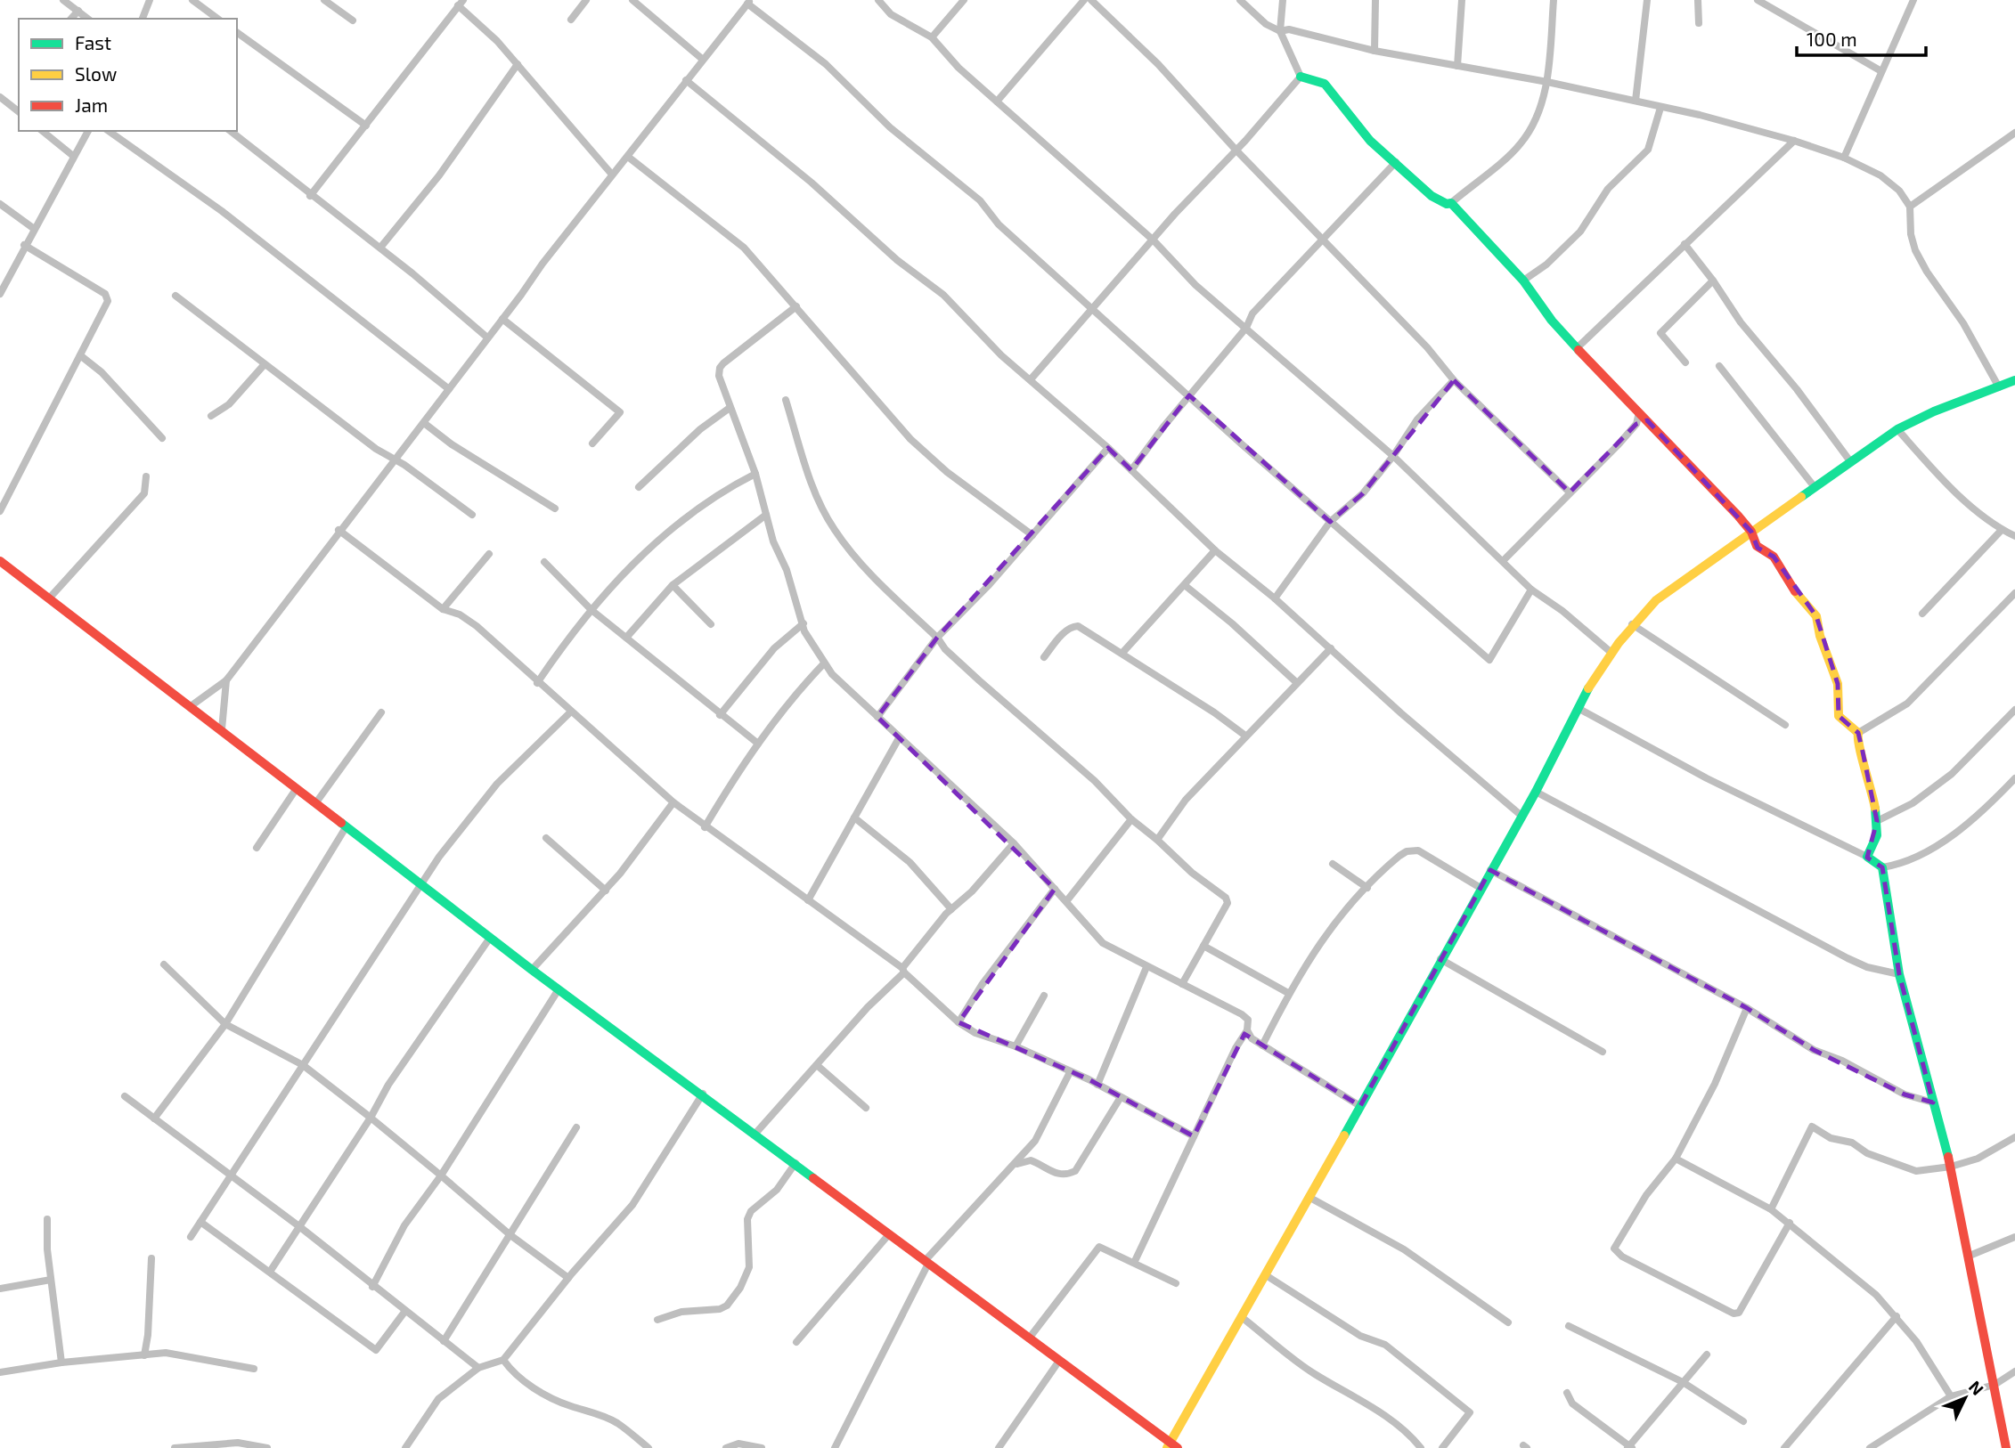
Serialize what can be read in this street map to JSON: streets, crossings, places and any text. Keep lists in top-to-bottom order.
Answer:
{
  "legend": ["Fast", "Slow", "Jam"],
  "scale_bar": "100 m",
  "north": "top right"
}
